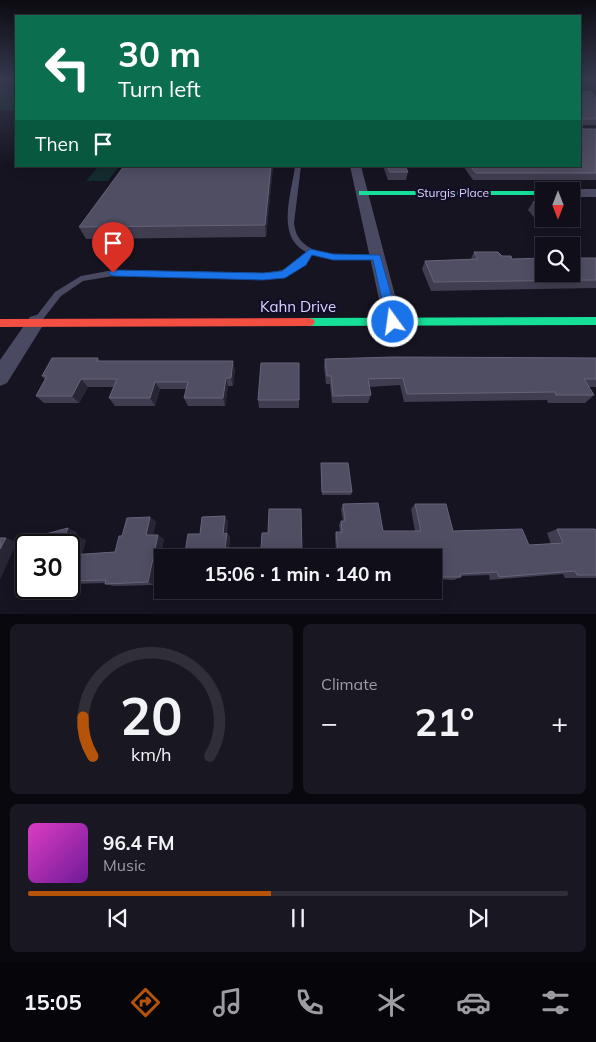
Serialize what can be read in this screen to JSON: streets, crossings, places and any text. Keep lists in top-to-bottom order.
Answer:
{
  "streets": {
    "street": ["Sturgis Place", "Kahn Drive"]
  },
  "north": "bottom",
  "page": {
    "turn": ["30 m", "Turn left"],
    "then": "Then",
    "limit": "30",
    "trip": "15:06 · 1 min · 140 m",
    "tile": "Climate",
    "heat": ["−", "21°", "+"],
    "song": ["96.4 FM", "Music"],
    "tabs": "15:05",
    "gauge": ["20", "km/h"]
  }
}
